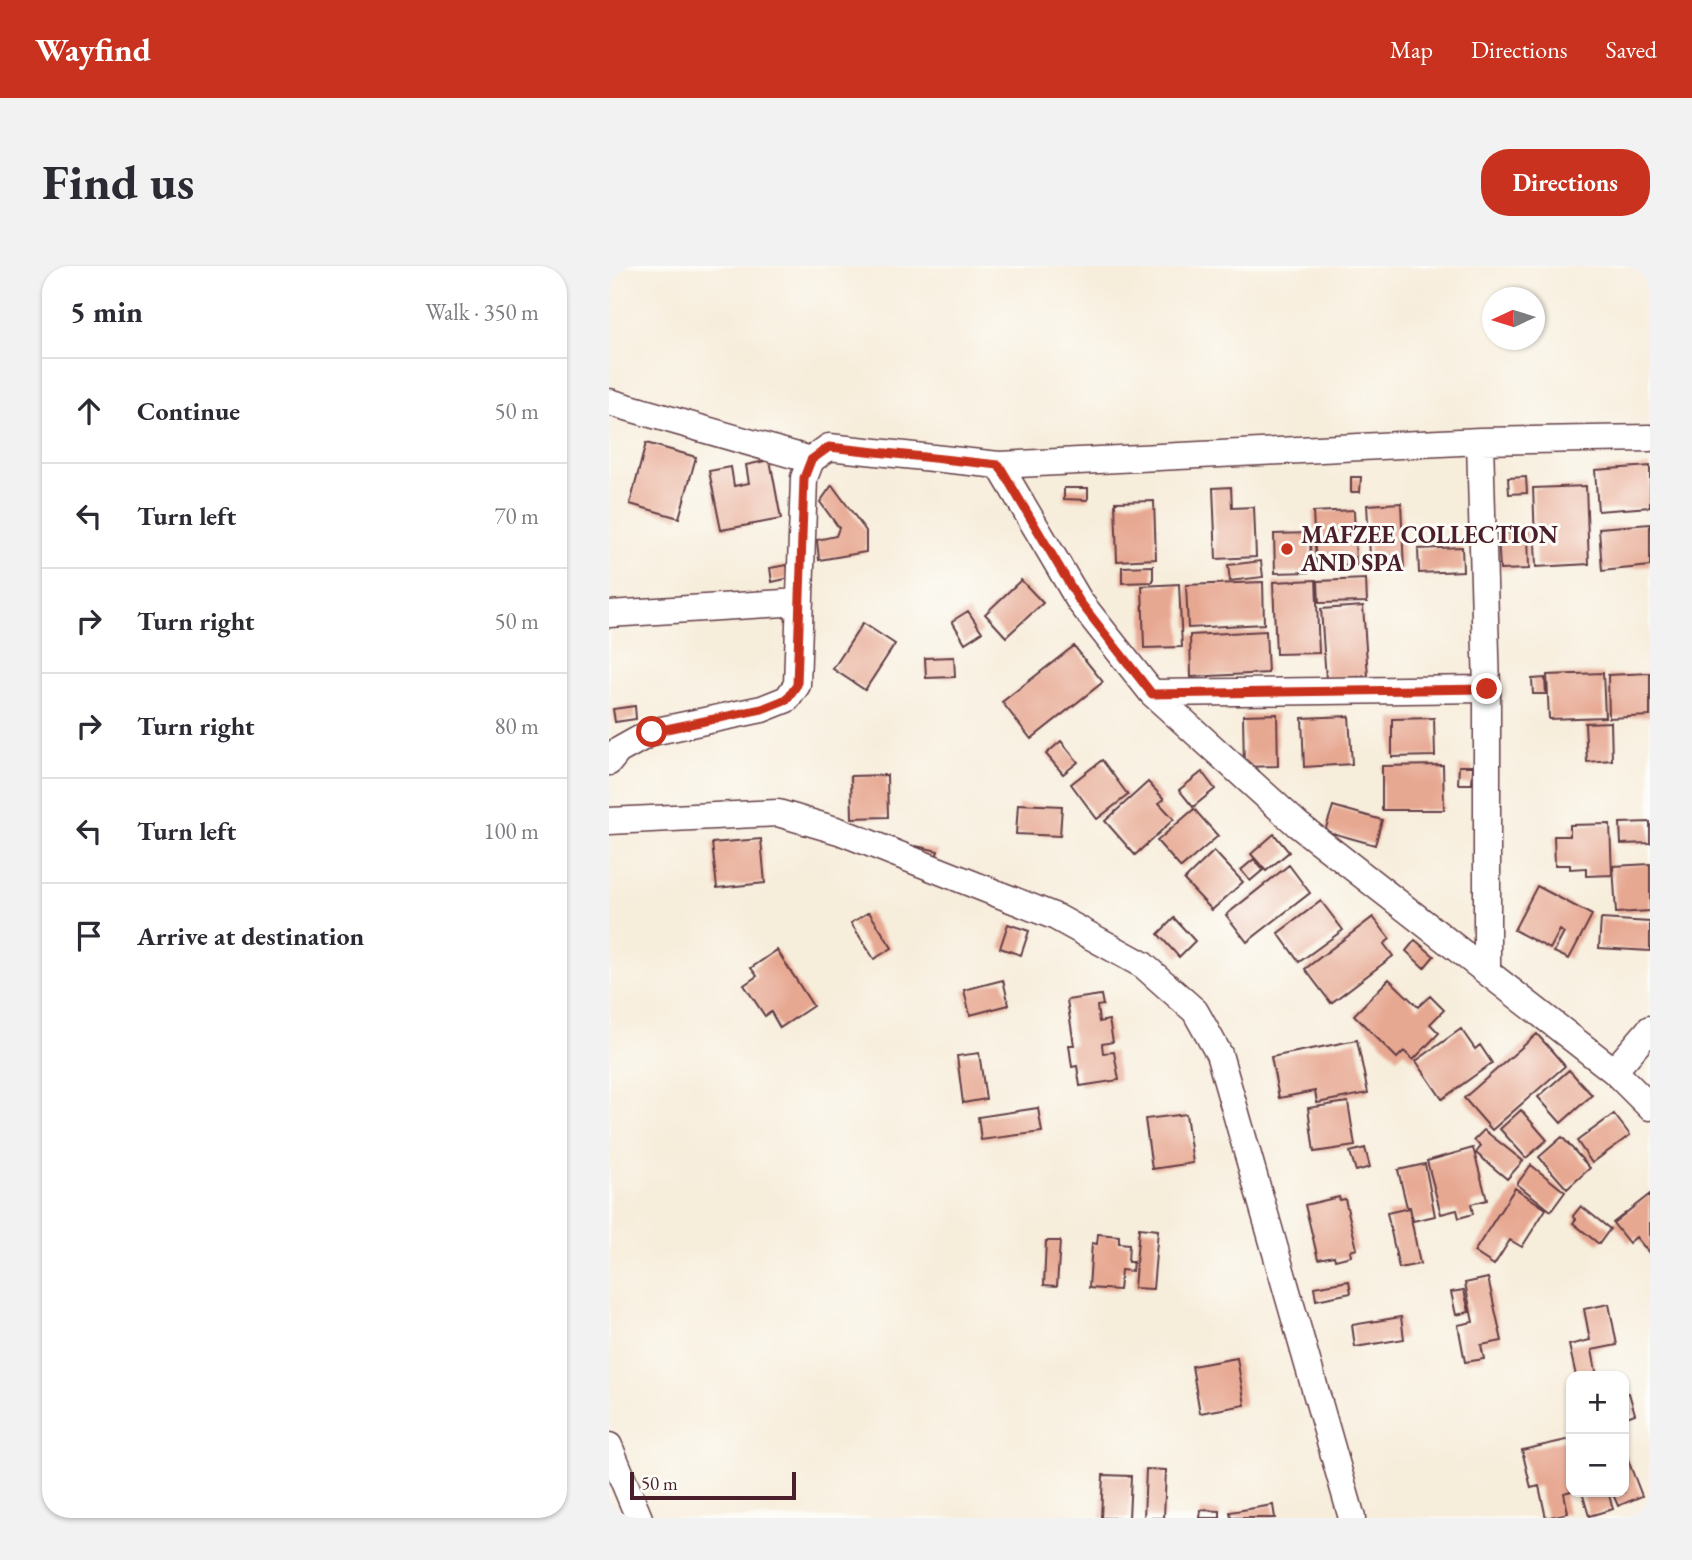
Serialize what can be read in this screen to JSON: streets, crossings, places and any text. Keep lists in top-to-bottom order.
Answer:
{
  "places": ["MAFZEE COLLECTION AND SPA"],
  "scale_bar": "50 m",
  "north": "left",
  "page": {
    "header": "Wayfind",
    "nav": ["Map", "Directions", "Saved"],
    "buttons": "Directions",
    "title": "Find us",
    "heading": ["5 min", "Walk · 350 m"],
    "list": [
      ["Continue", "50 m"],
      ["Turn left", "70 m"],
      ["Turn right", "50 m"],
      ["Turn right", "80 m"],
      ["Turn left", "100 m"],
      "Arrive at destination"
    ],
    "map_buttons": ["+", "−"],
    "scale": "50 m"
  }
}
